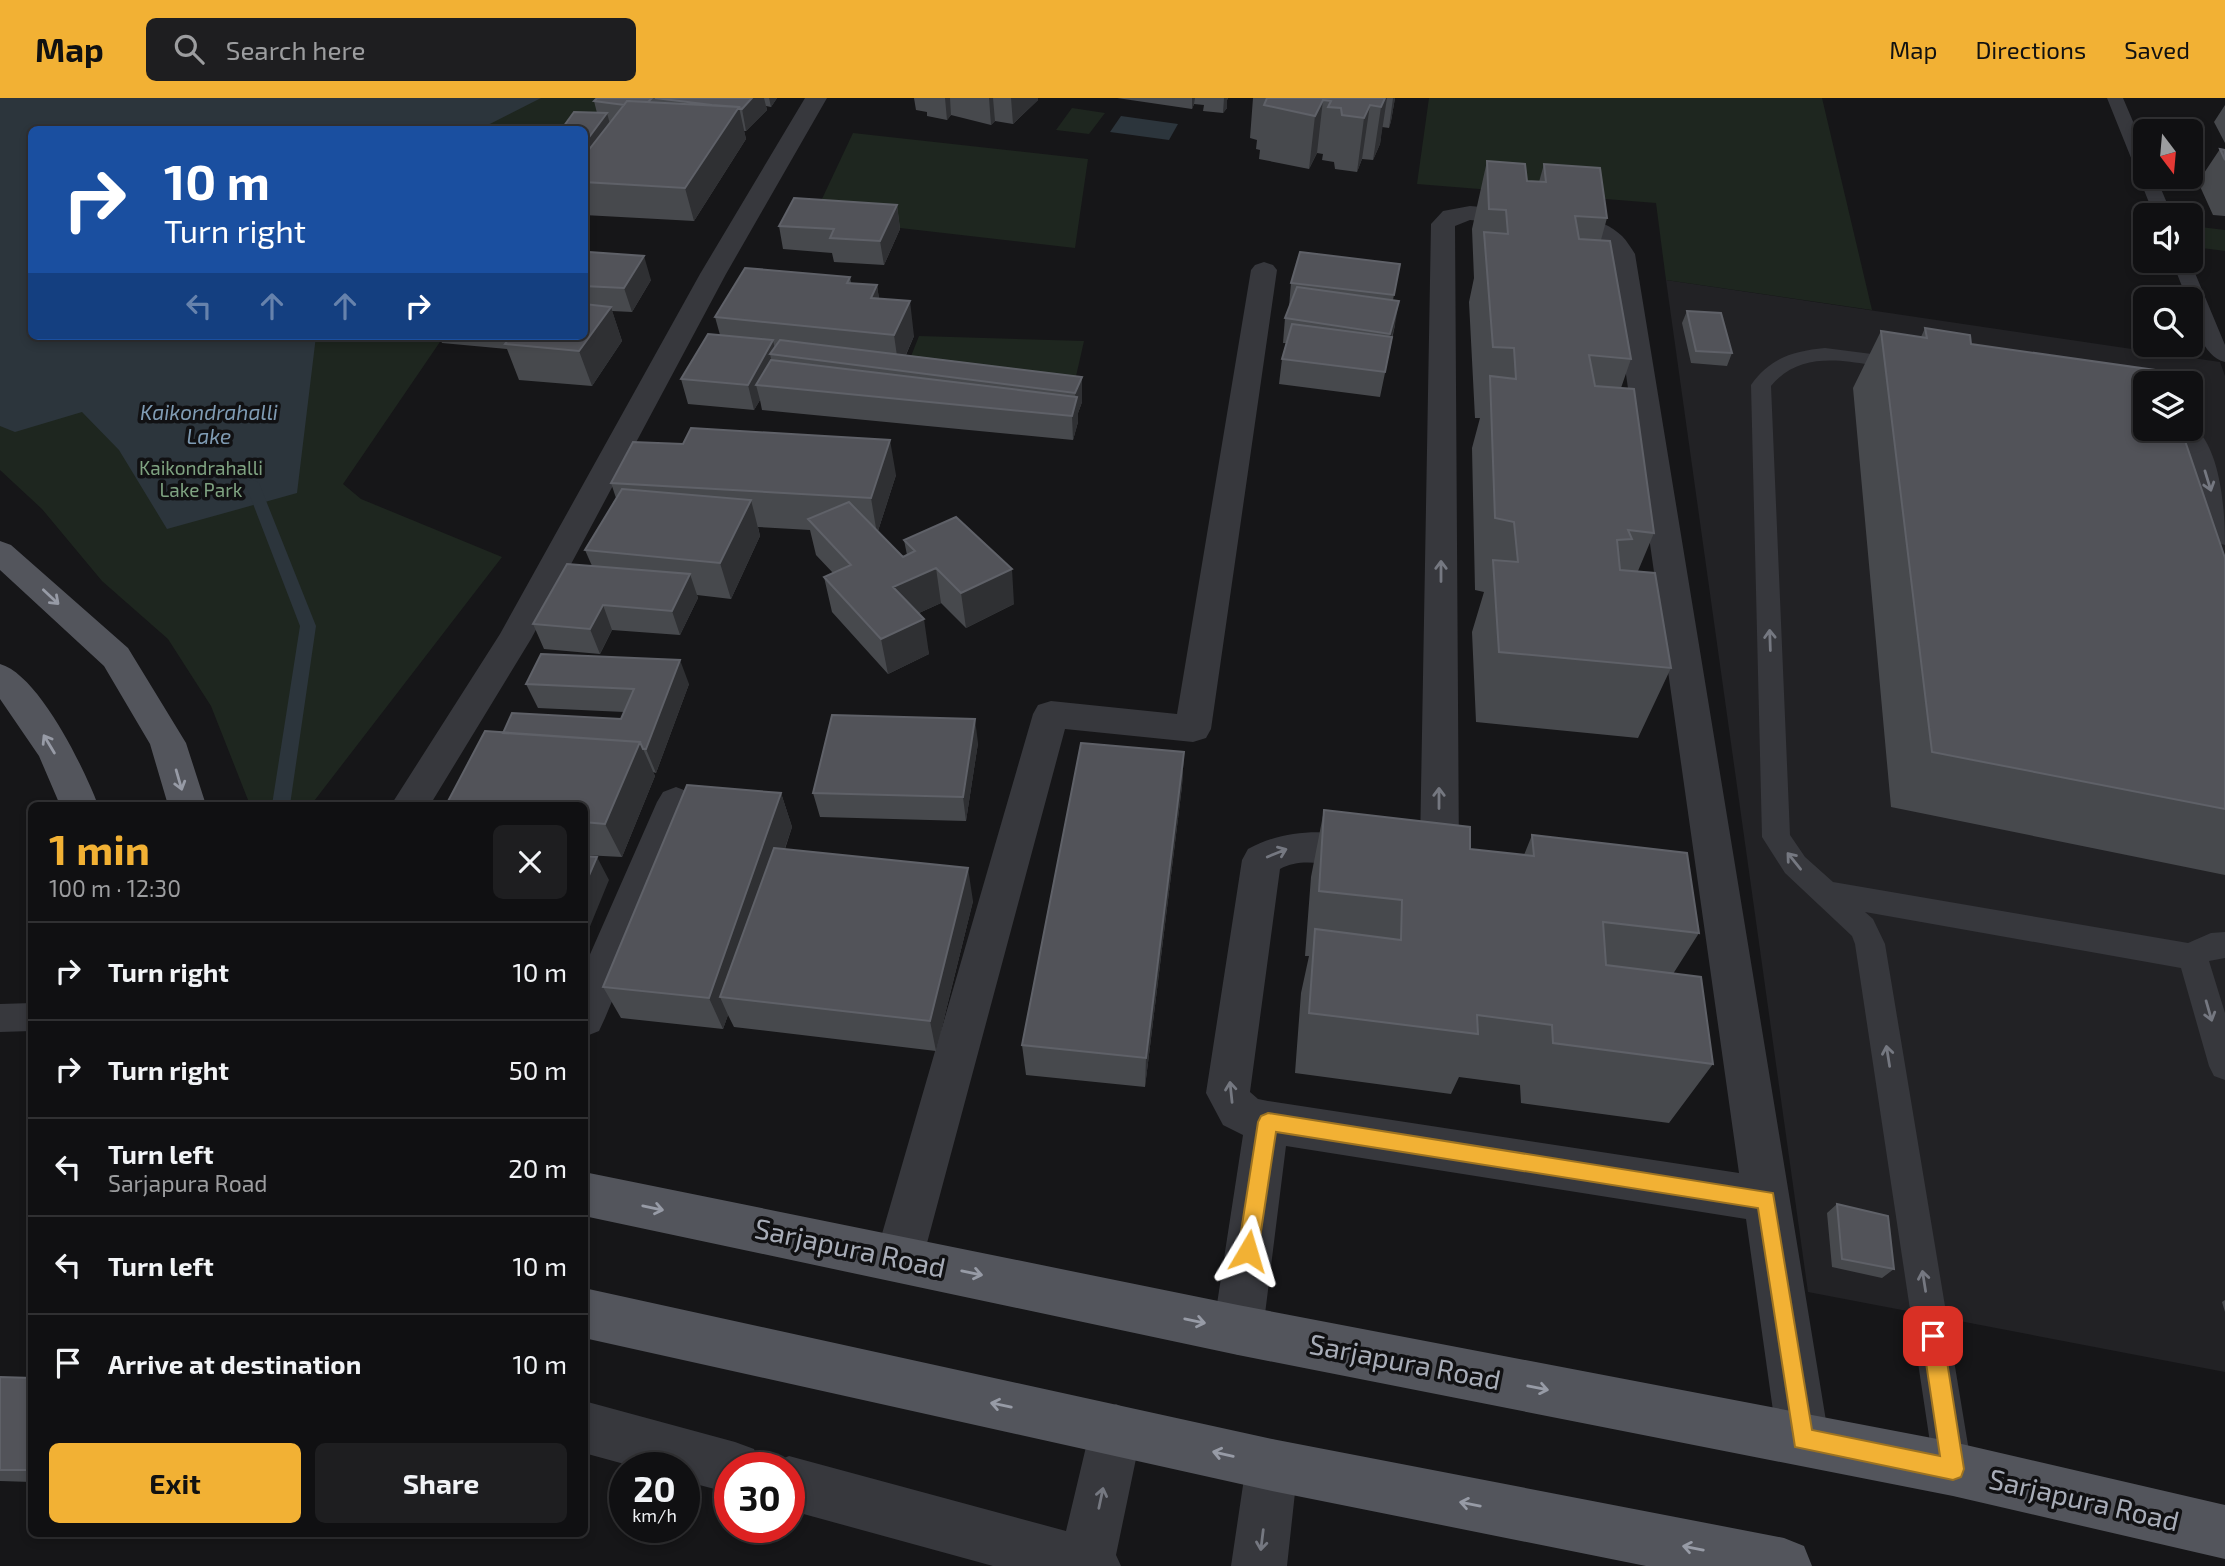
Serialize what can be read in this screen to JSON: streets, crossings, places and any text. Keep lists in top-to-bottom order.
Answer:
{
  "streets": {
    "main road": ["Sarjapura Road"]
  },
  "water": ["Kaikondrahalli Lake"],
  "parks": ["Kaikondrahalli Lake Park"],
  "north": "bottom",
  "page": {
    "header": "Map",
    "search": "Search here",
    "nav": ["Map", "Directions", "Saved"],
    "turn": ["10 m", "Turn right"],
    "heading": ["1 min", "100 m · 12:30"],
    "list": [
      {
        "name": "Turn right",
        "value": "10 m"
      },
      {
        "name": "Turn right",
        "value": "50 m"
      },
      {
        "name": "Turn left",
        "note": "Sarjapura Road",
        "value": "20 m"
      },
      {
        "name": "Turn left",
        "value": "10 m"
      },
      {
        "name": "Arrive at destination",
        "value": "10 m"
      }
    ],
    "buttons": ["Exit", "Share"],
    "speed": "20 km/h",
    "limit": "30"
  }
}
